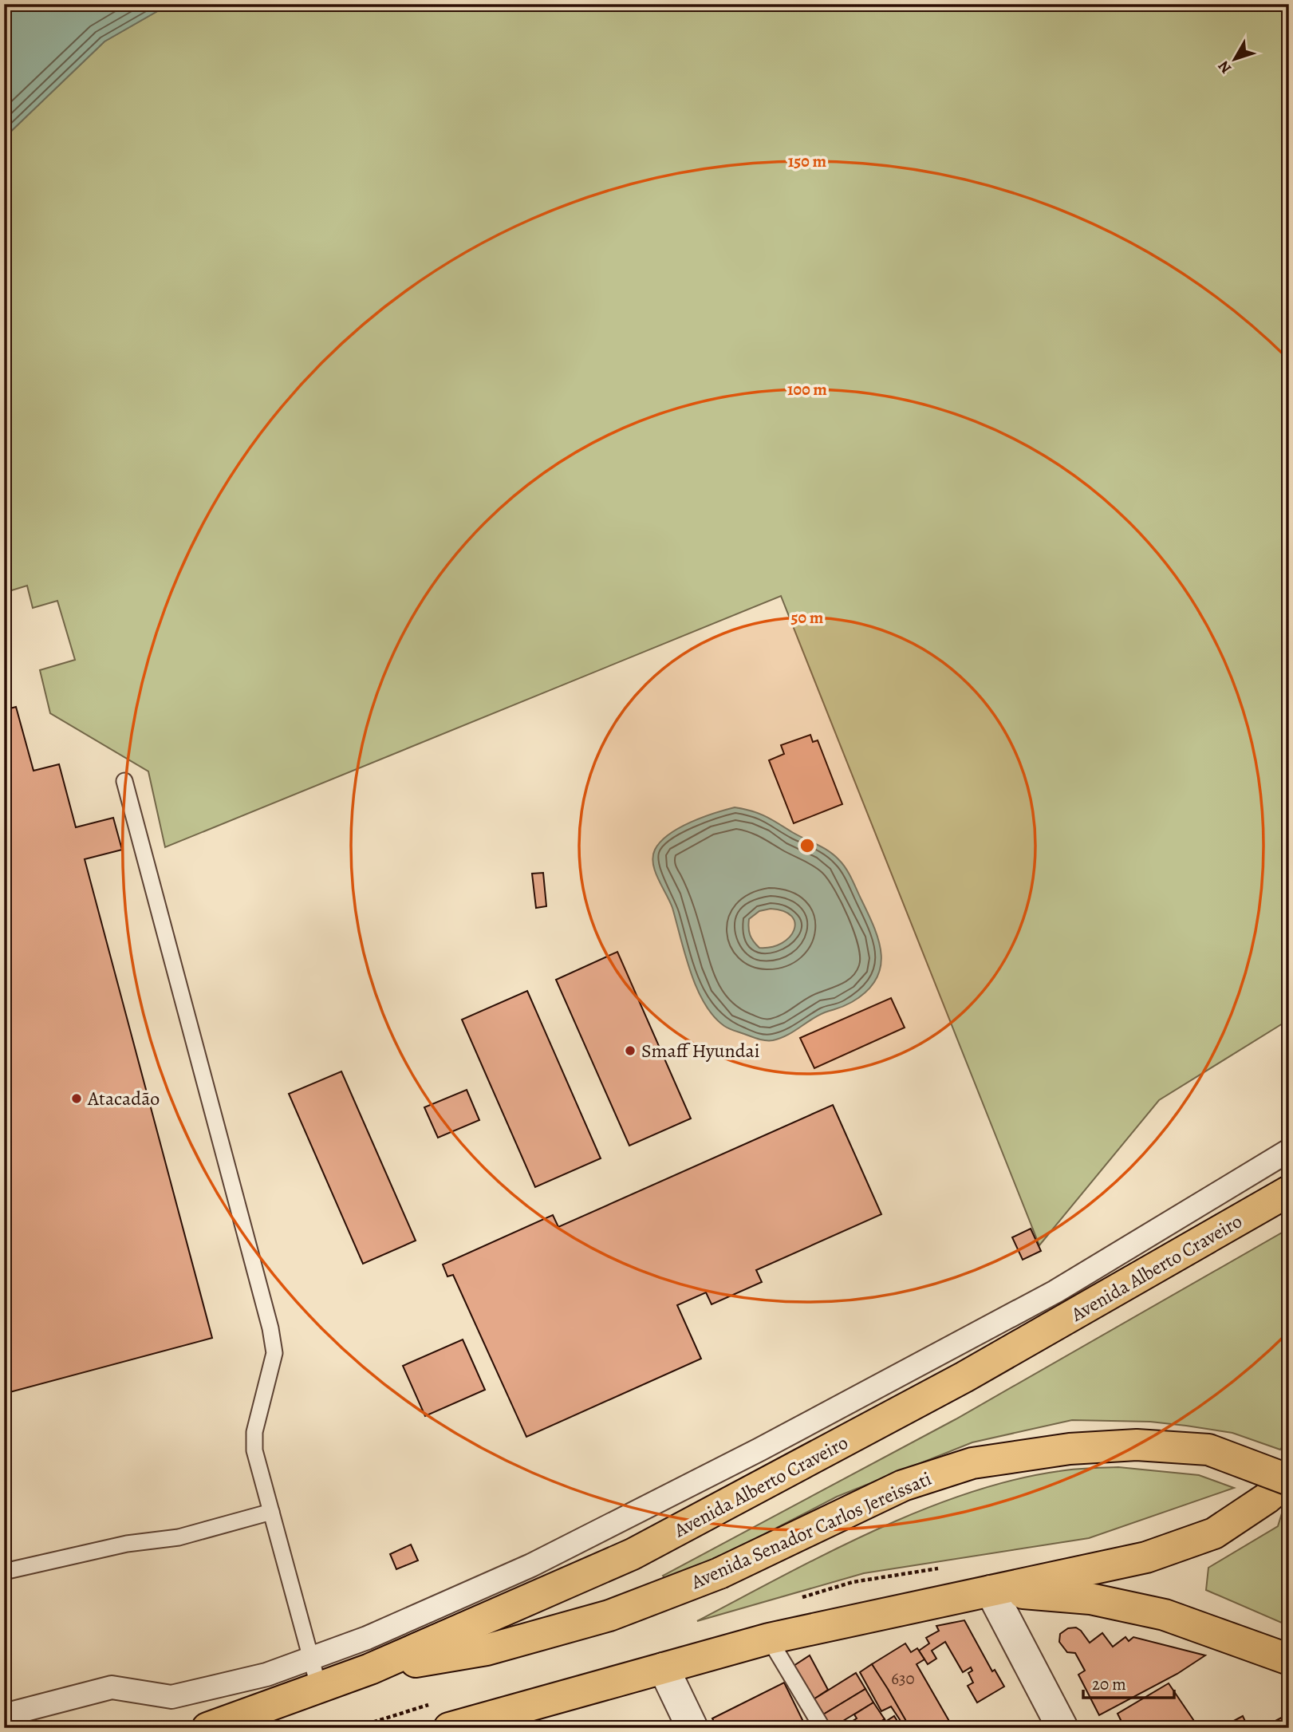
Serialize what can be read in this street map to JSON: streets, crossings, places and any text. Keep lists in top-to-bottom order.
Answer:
{
  "streets": {
    "main road": ["Avenida Alberto Craveiro", "Avenida Senador Carlos Jereissati"]
  },
  "crossings": [
    ["Avenida Alberto Craveiro", "Avenida Senador Carlos Jereissati"]
  ],
  "places": ["Smaff Hyundai", "Atacadão"],
  "house_numbers": ["630"],
  "scale_bar": "20 m",
  "north": "bottom left",
  "rings": ["150 m", "100 m", "50 m"]
}
